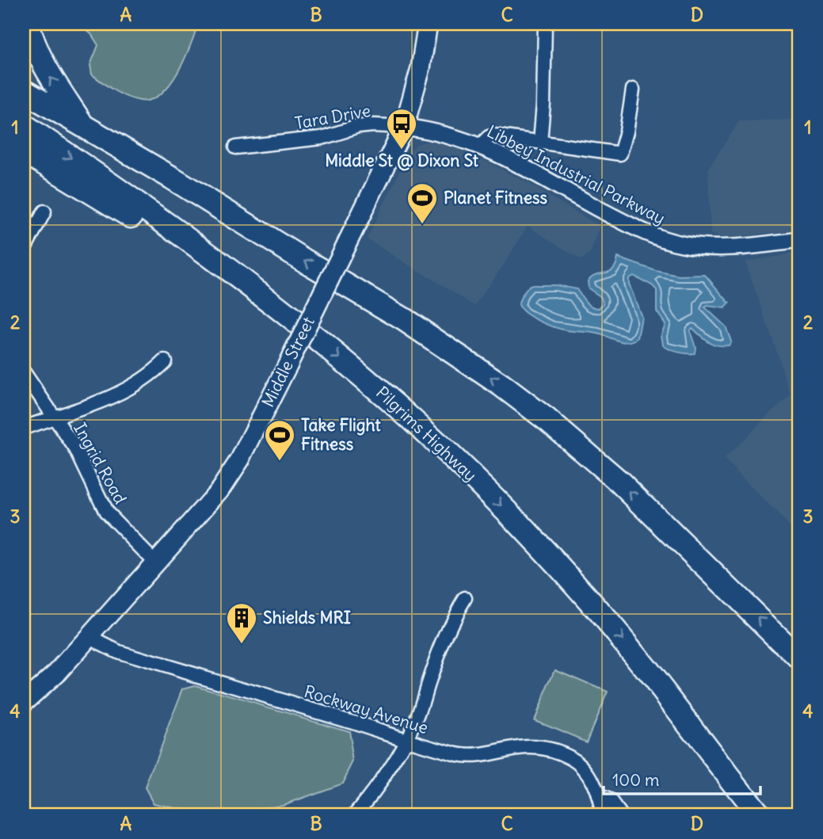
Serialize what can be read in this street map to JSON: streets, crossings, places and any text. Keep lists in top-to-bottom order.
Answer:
{
  "streets": {
    "highway": ["Pilgrims Highway"],
    "main road": ["Middle Street"],
    "street": [
      "Tara Drive",
      "Libbey Industrial Parkway",
      "Ingrid Road",
      "Rockway Avenue"
    ]
  },
  "crossings": [
    ["Tara Drive", "Libbey Industrial Parkway"],
    ["Tara Drive", "Middle Street"],
    ["Libbey Industrial Parkway", "Middle Street"],
    ["Middle Street", "Ingrid Road"],
    ["Middle Street", "Rockway Avenue"]
  ],
  "places": {
    "bus stop": ["Middle St @ Dixon St"],
    "sports": ["Planet Fitness", "Take Flight Fitness"],
    "building": ["Shields MRI"]
  },
  "scale_bar": "100 m",
  "grid": {
    "columns": [
      "A",
      "B",
      "C",
      "D"
    ],
    "rows": [
      "1",
      "2",
      "3",
      "4"
    ]
  }
}
